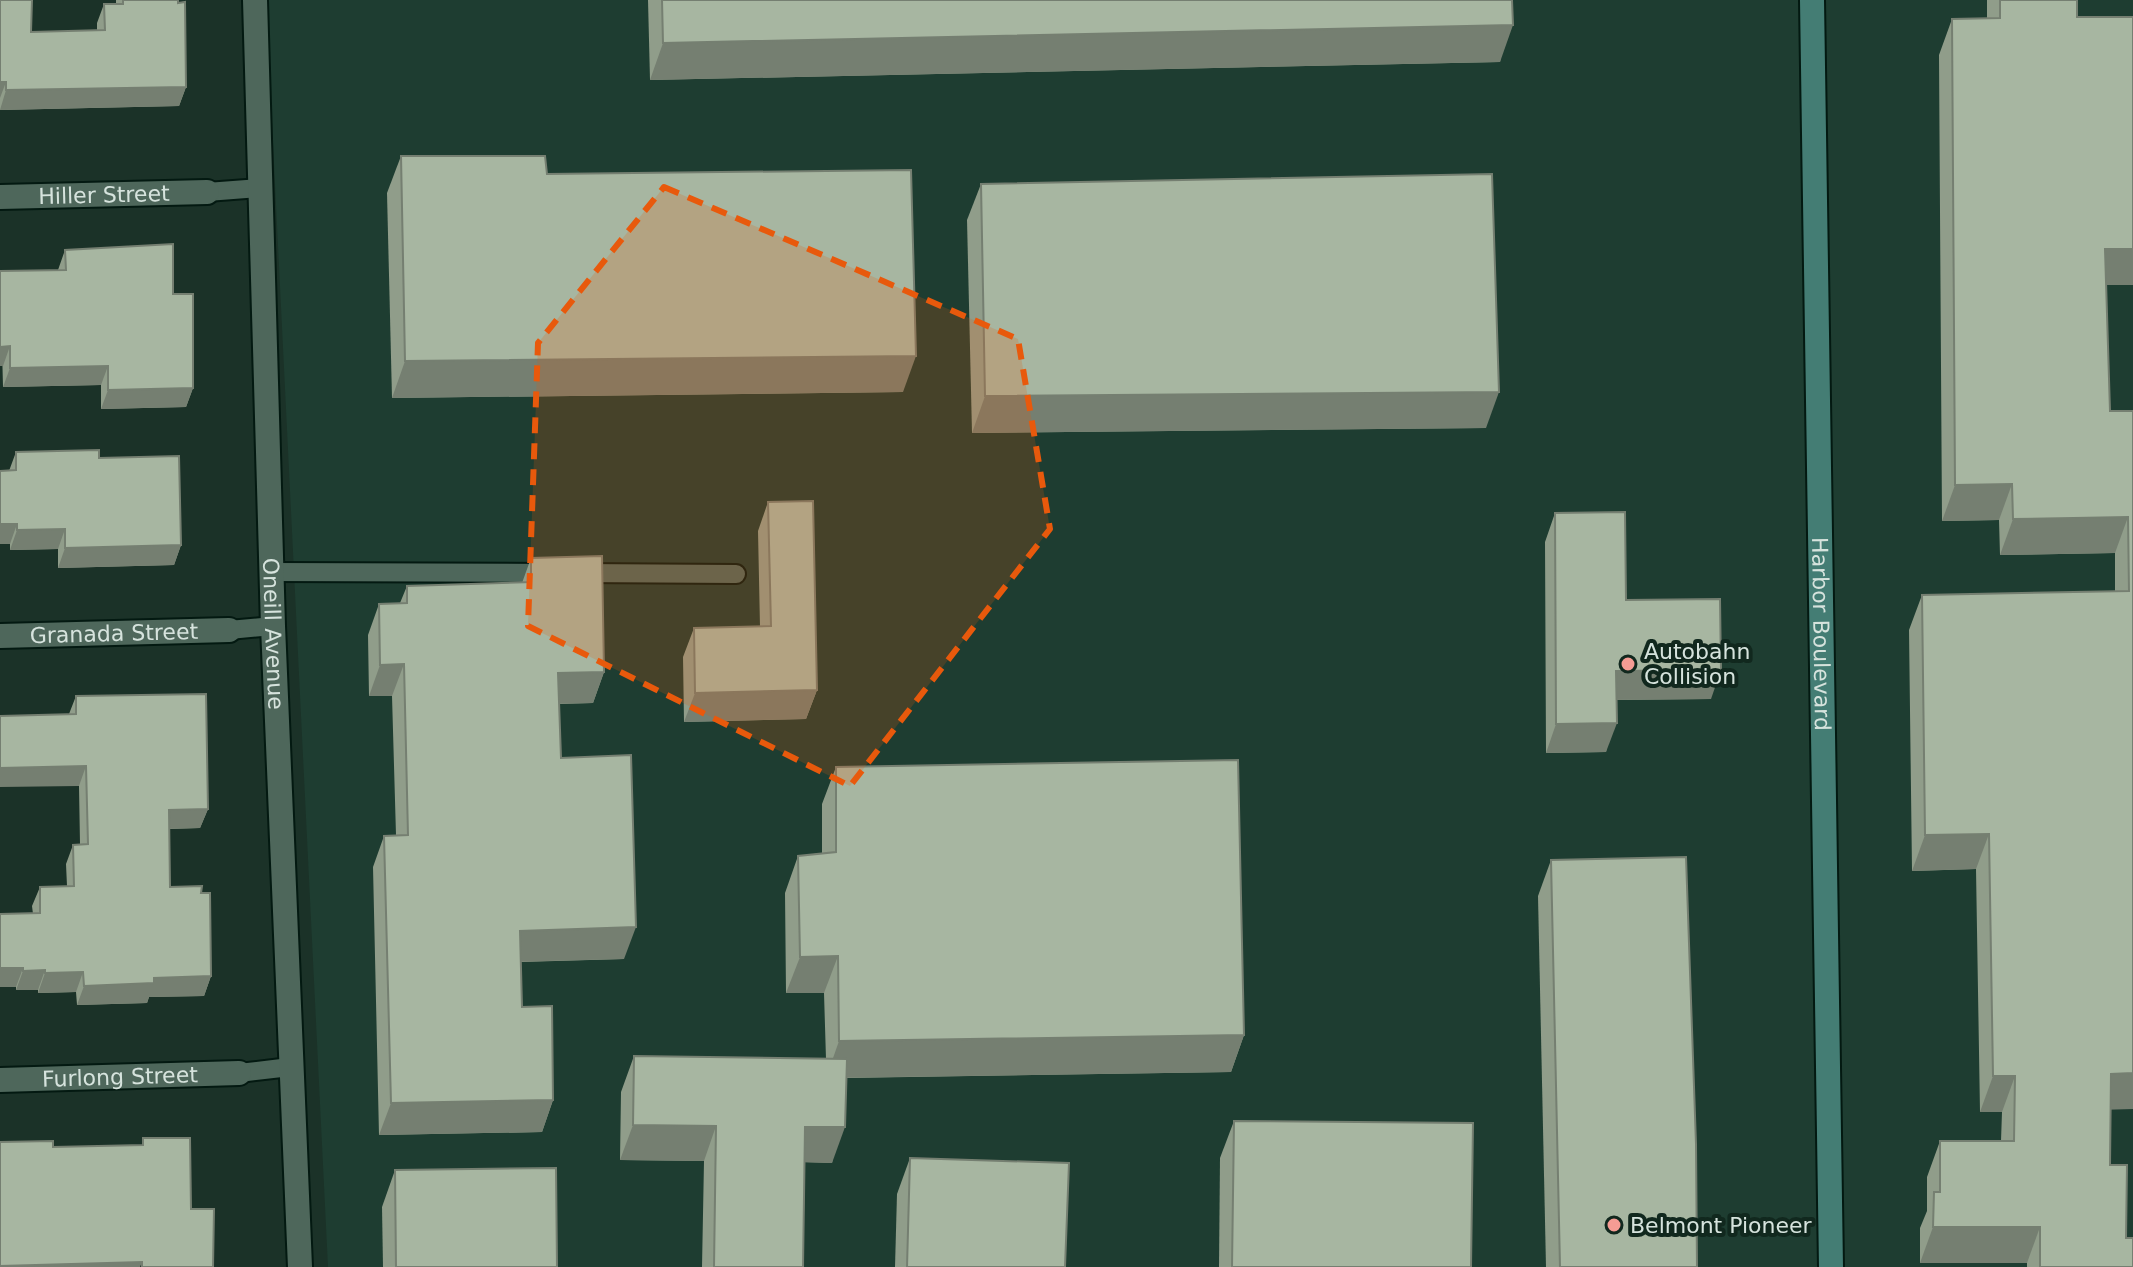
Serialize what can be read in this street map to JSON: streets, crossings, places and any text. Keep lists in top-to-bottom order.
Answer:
{
  "streets": {
    "main road": ["Harbor Boulevard"],
    "street": [
      "Hiller Street",
      "Granada Street",
      "Oneill Avenue",
      "Furlong Street"
    ]
  },
  "places": ["Autobahn Collision", "Belmont Pioneer"]
}
